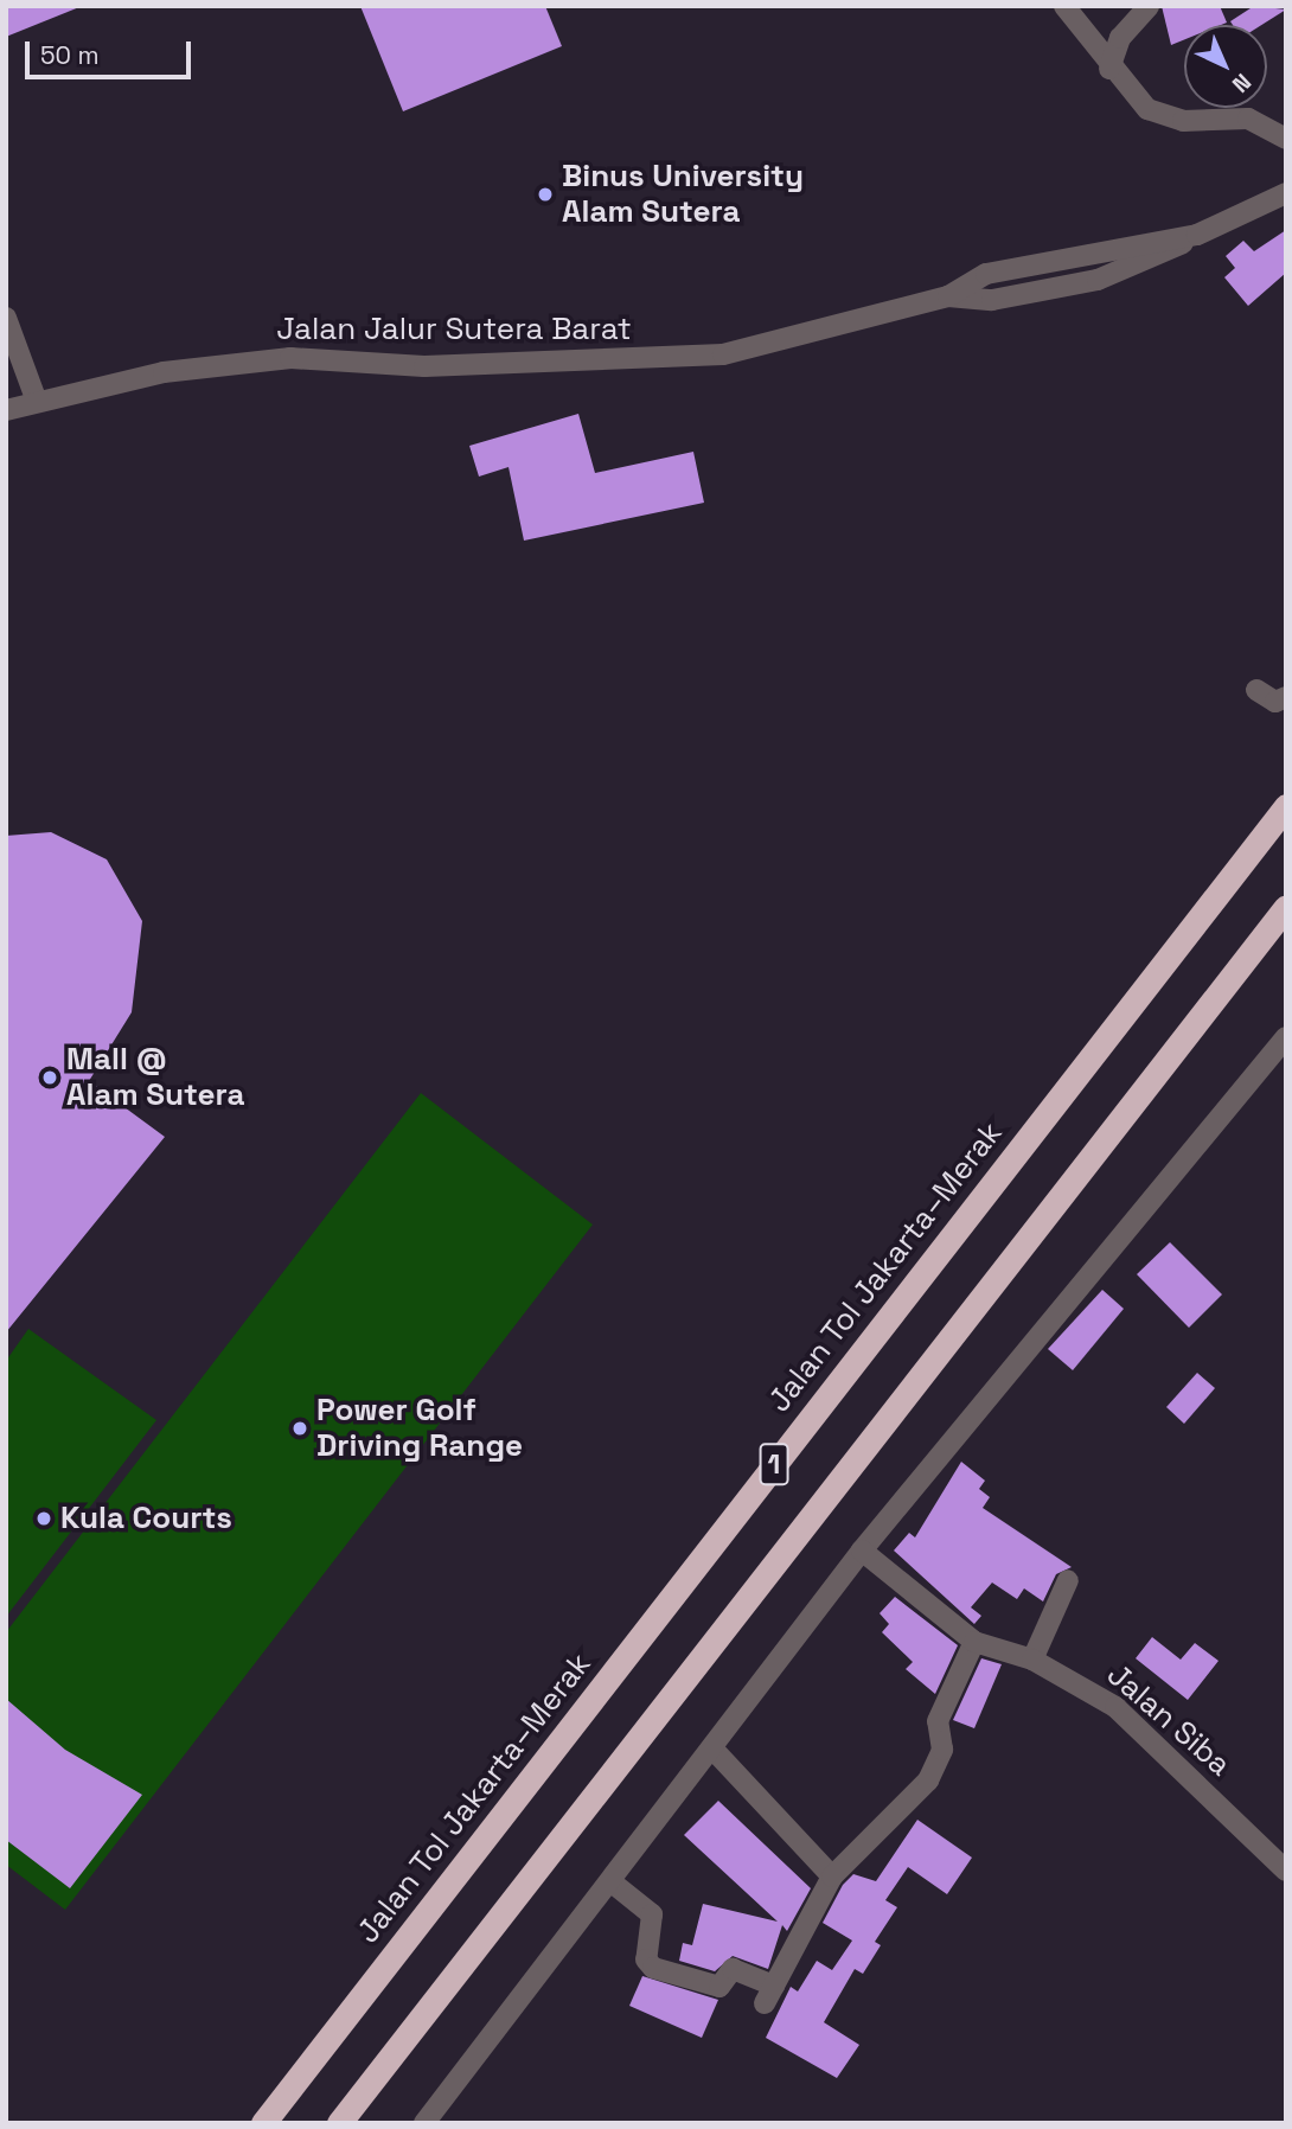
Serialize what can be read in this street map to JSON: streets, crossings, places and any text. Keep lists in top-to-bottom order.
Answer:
{
  "streets": {
    "highway": ["Jalan Tol Jakarta–Merak", "1"],
    "street": ["Jalan Jalur Sutera Barat", "Jalan Siba"]
  },
  "places": [
    "Binus University Alam Sutera",
    "Mall @ Alam Sutera",
    "Power Golf Driving Range",
    "Kula Courts"
  ],
  "scale_bar": "50 m",
  "north": "bottom right"
}
